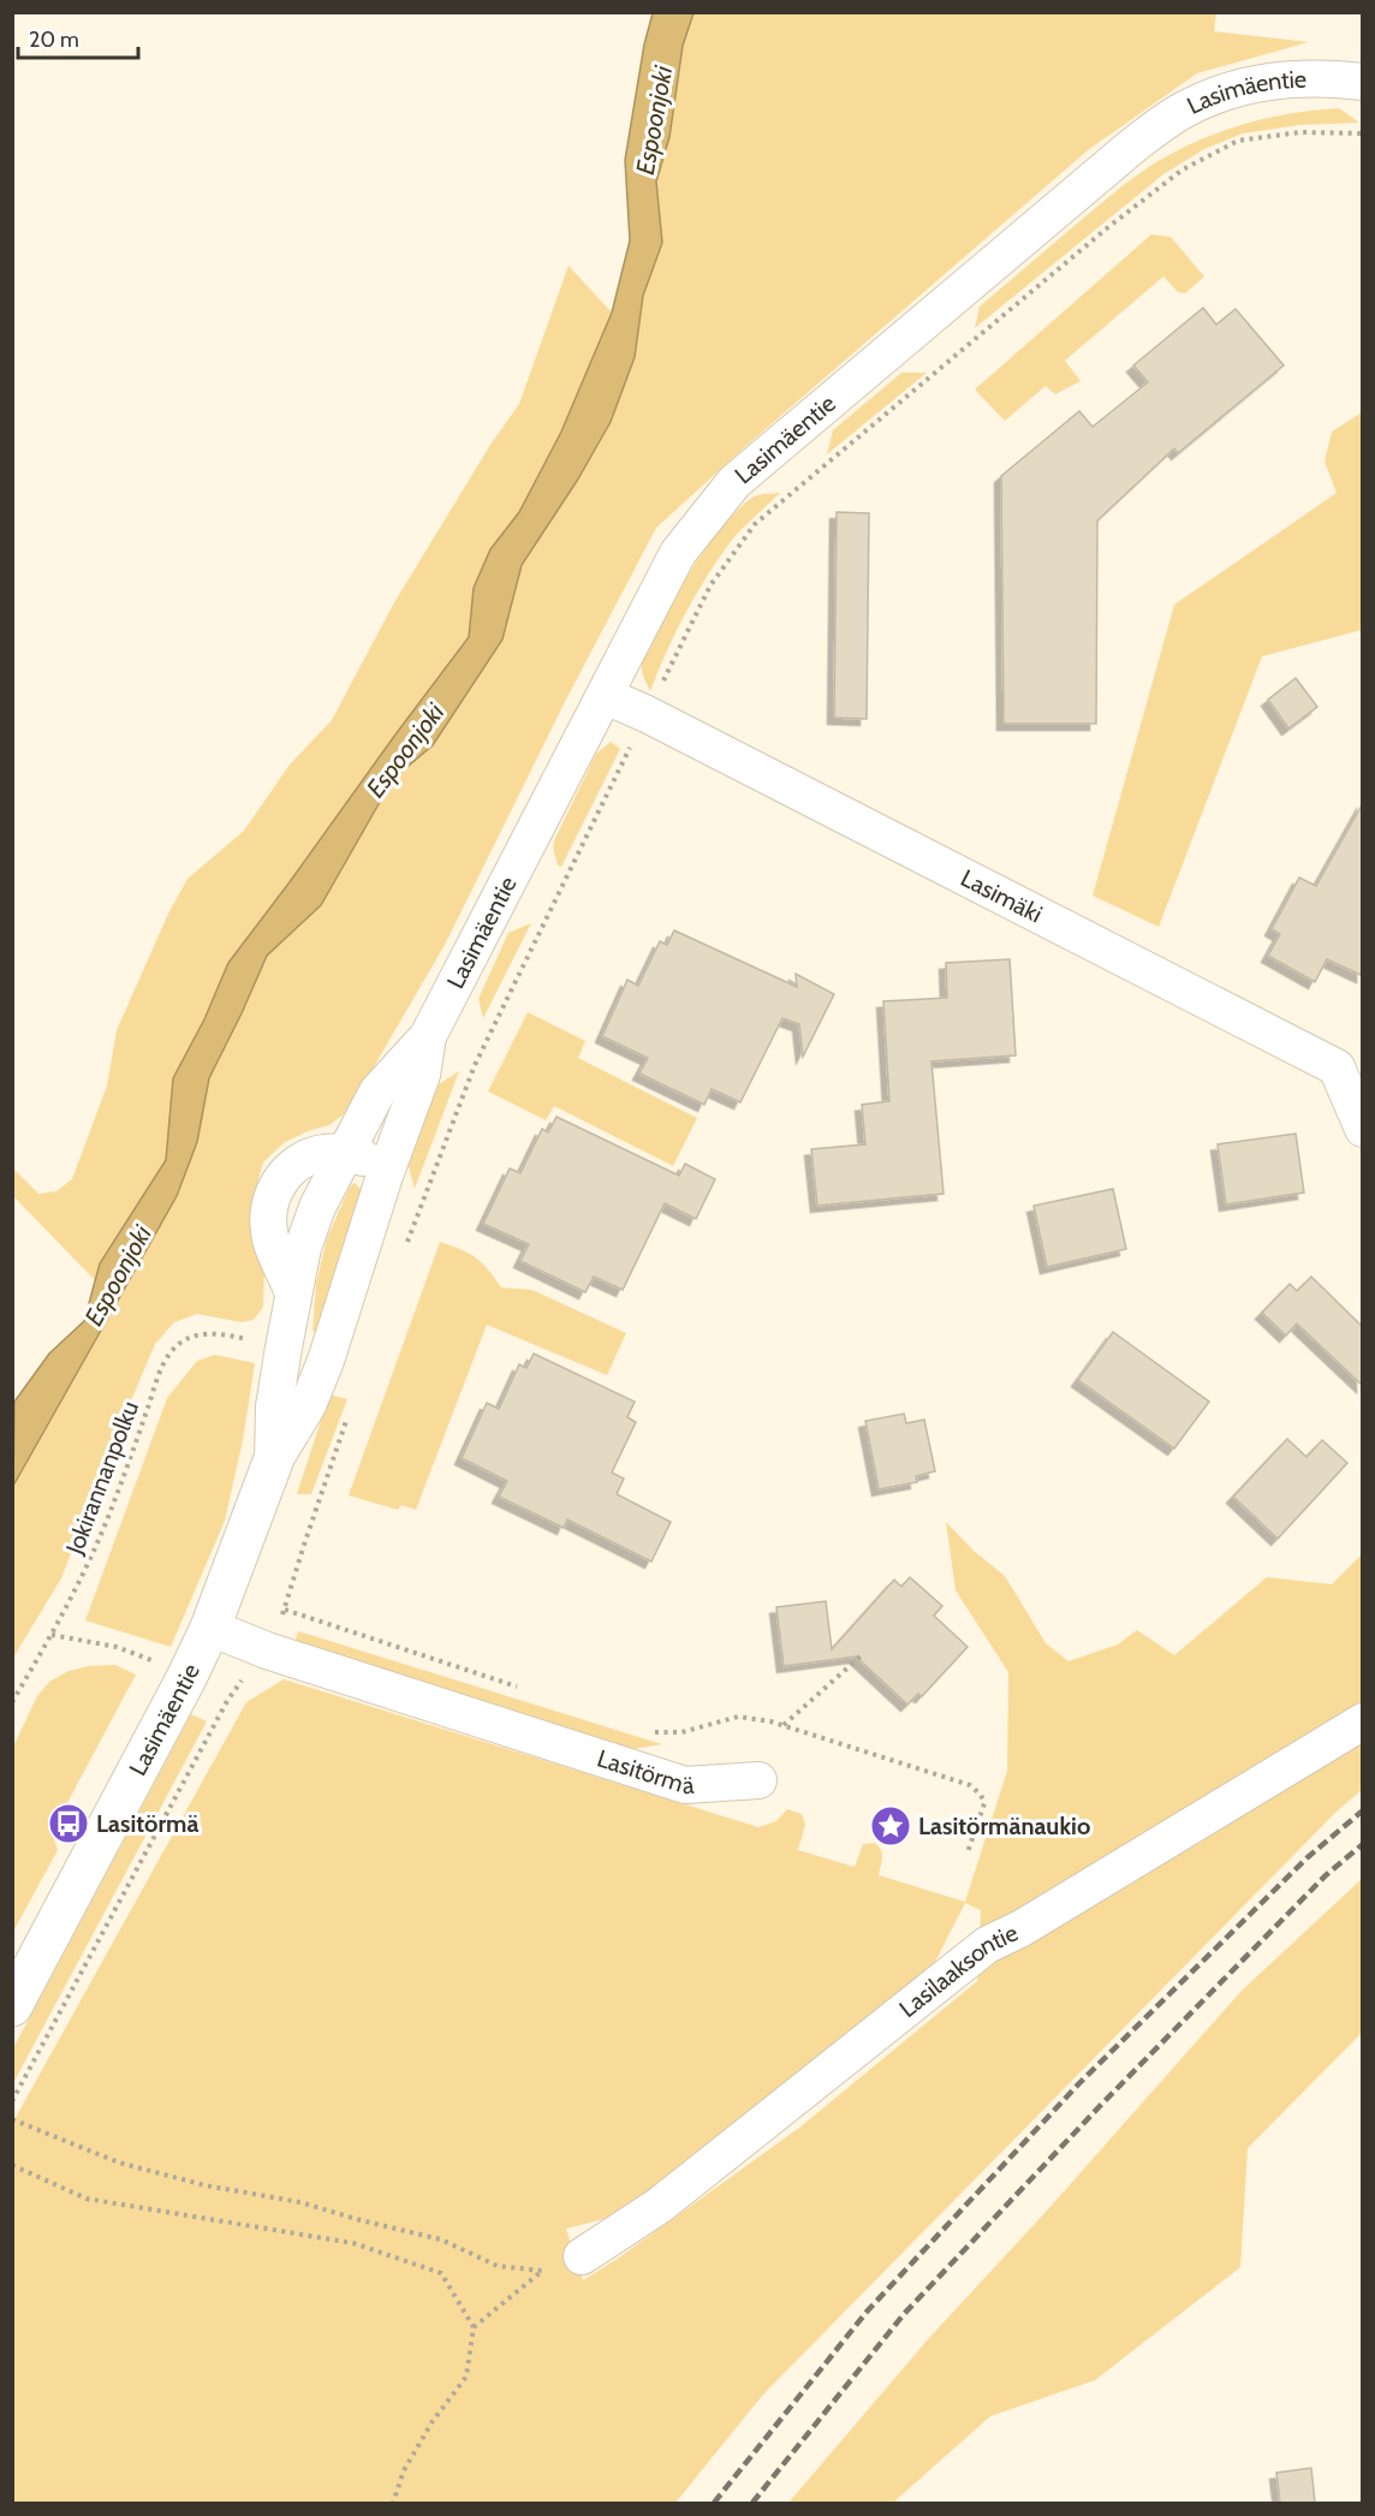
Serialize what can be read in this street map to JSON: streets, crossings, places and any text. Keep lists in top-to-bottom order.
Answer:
{
  "streets": {
    "street": [
      "Lasimäentie",
      "Lasimäki",
      "Lasitörmä",
      "Lasilaaksontie"
    ],
    "path": ["Jokirannanpolku"]
  },
  "crossings": [
    ["Lasimäentie", "Lasimäki"],
    ["Lasimäentie", "Lasitörmä"]
  ],
  "water": ["Espoonjoki"],
  "places": {
    "bus stop": ["Lasitörmä"],
    "place": ["Lasitörmänaukio"]
  },
  "scale_bar": "20 m"
}
